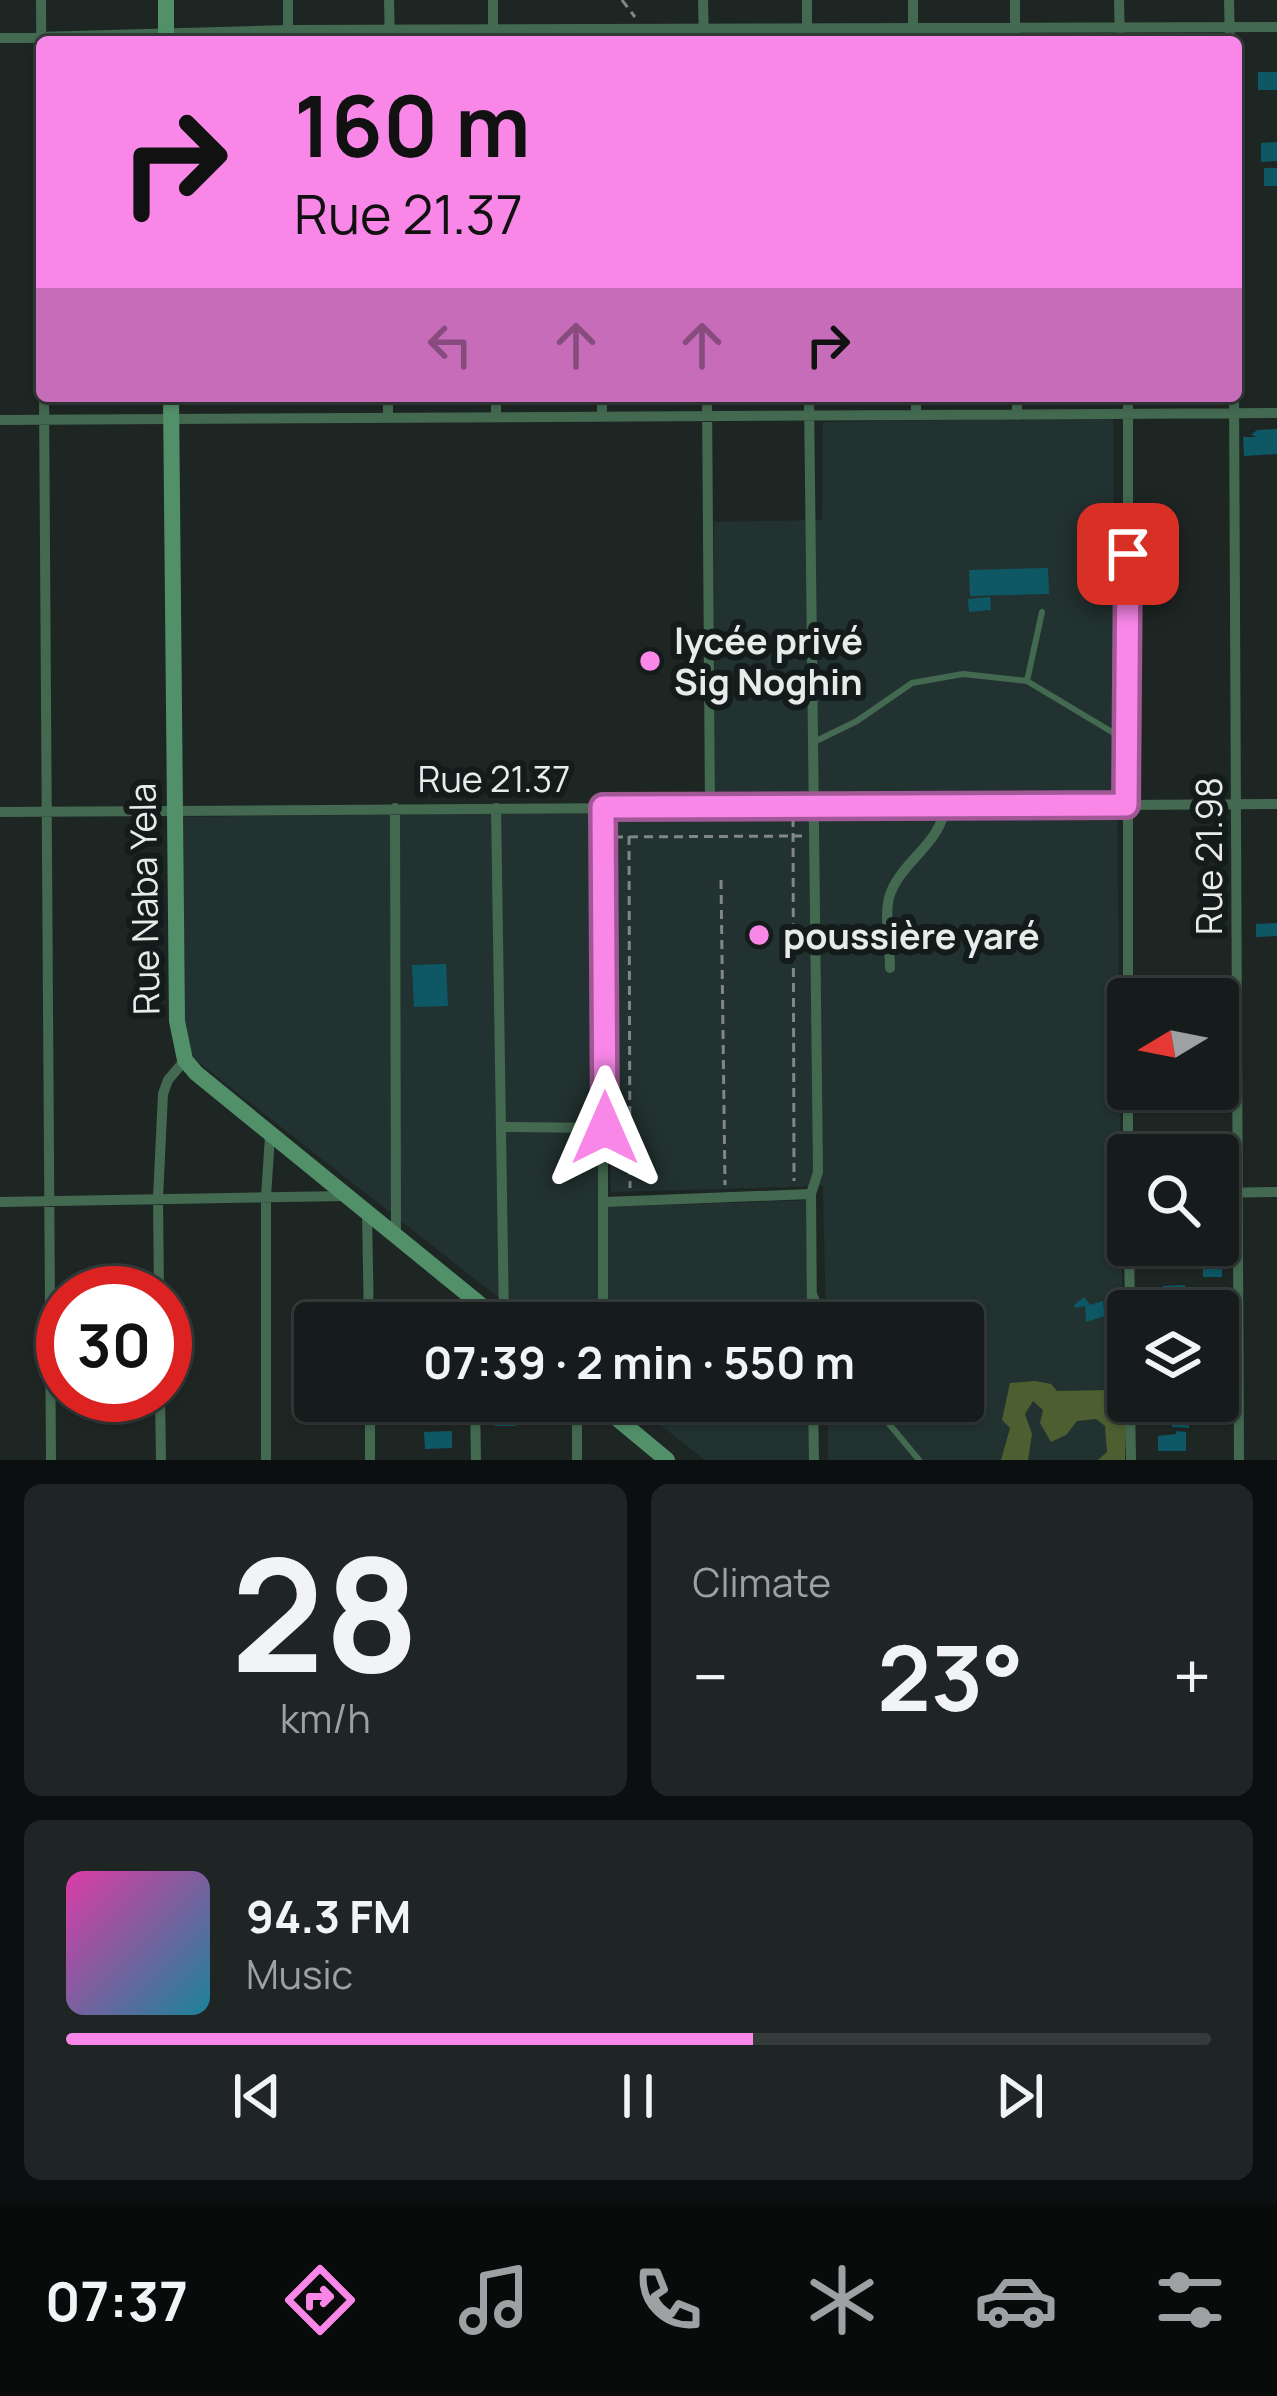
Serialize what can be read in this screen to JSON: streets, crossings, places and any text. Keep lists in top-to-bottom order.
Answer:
{
  "streets": {
    "street": ["Rue 21.37", "Rue 21.98", "Rue Naba Yela"]
  },
  "crossings": [
    ["Rue 21.37", "Rue 21.98"],
    ["Rue 21.37", "Rue Naba Yela"]
  ],
  "places": ["lycée privé Sig Noghin", "poussière yaré"],
  "north": "left",
  "page": {
    "turn": ["160 m", "Rue 21.37"],
    "limit": "30",
    "trip": "07:39 · 2 min · 550 m",
    "tile": [
      ["28", "km/h"],
      "Climate"
    ],
    "heat": ["−", "23°", "+"],
    "song": ["94.3 FM", "Music"],
    "tabs": "07:37"
  }
}
